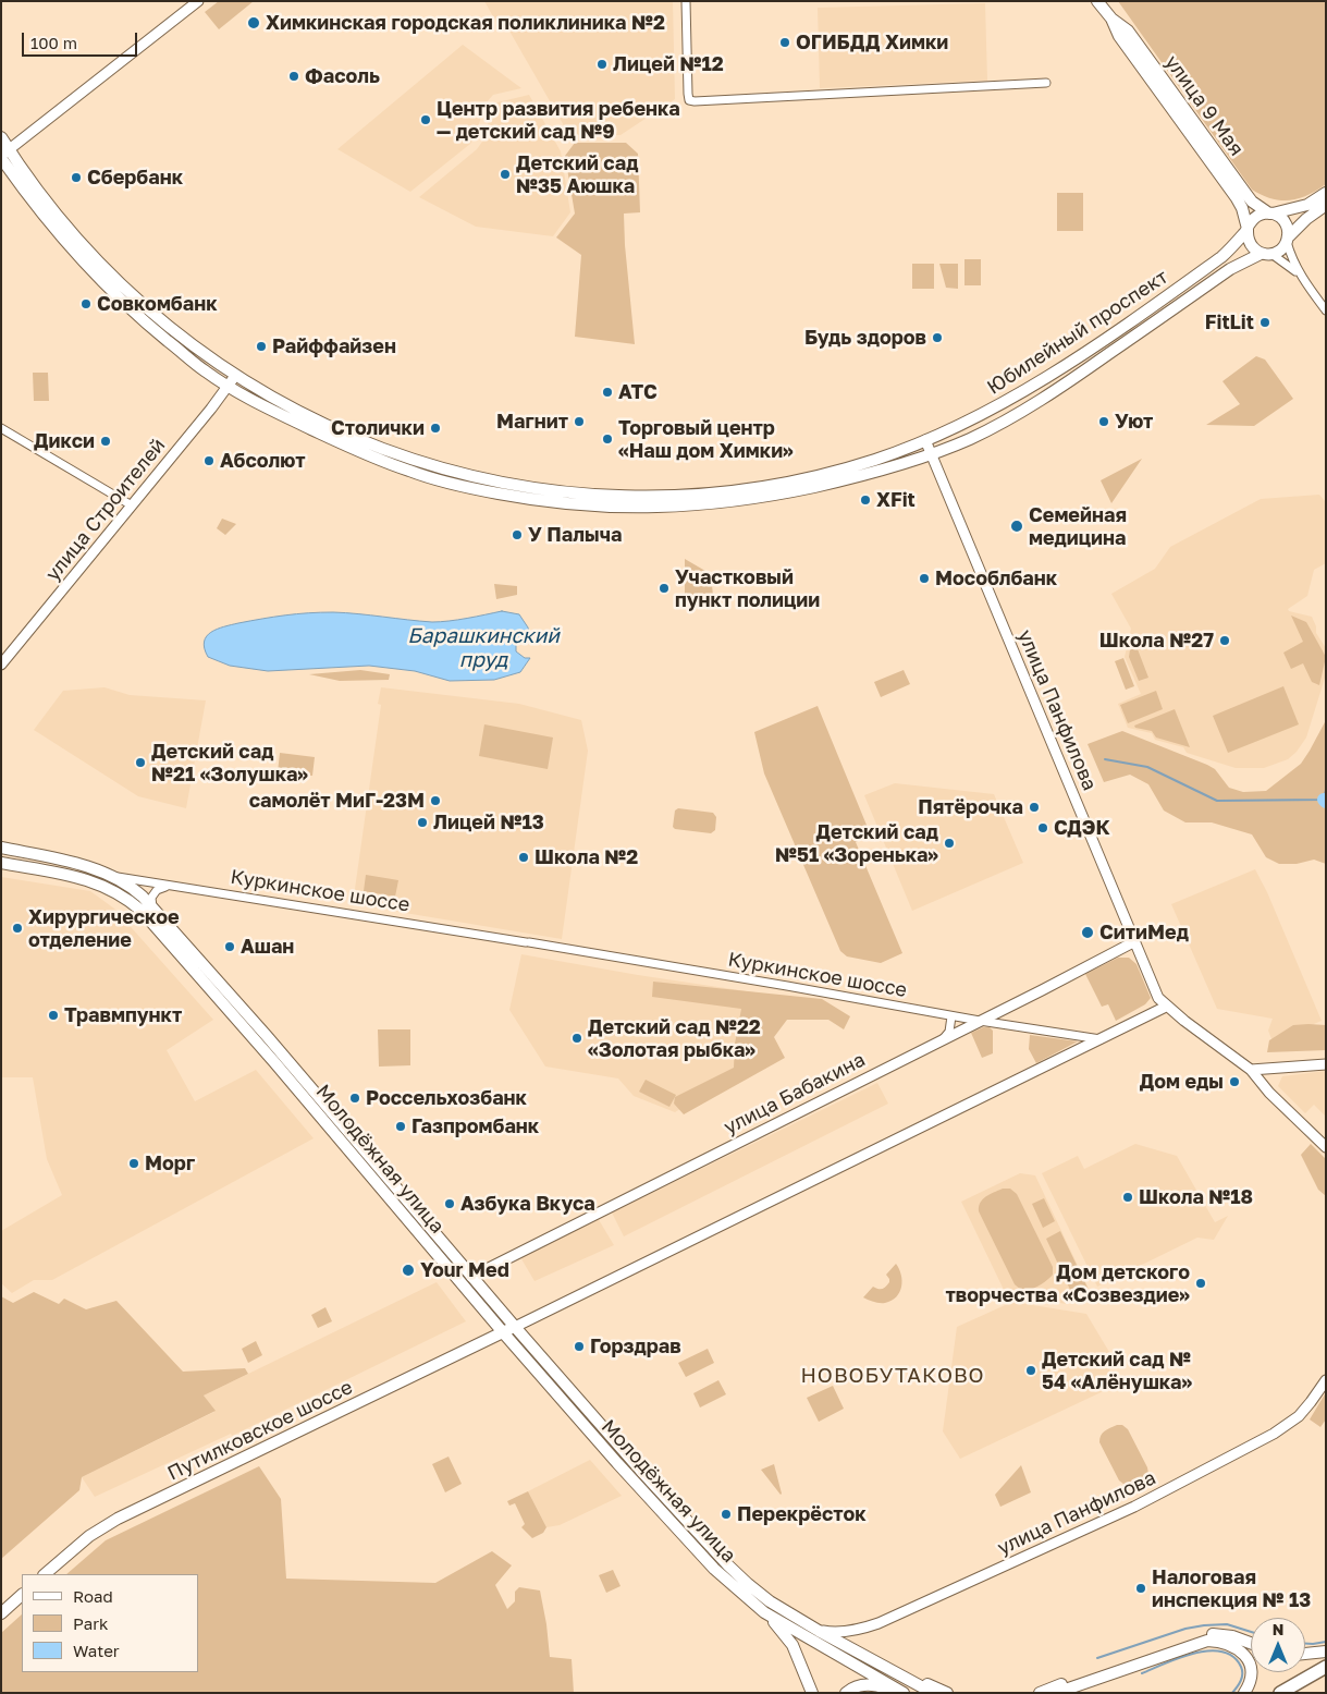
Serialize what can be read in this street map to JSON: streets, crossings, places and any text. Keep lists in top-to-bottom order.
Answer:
{
  "streets": {
    "main road": [
      "улица 9 Мая",
      "Юбилейный проспект",
      "Молодёжная улица",
      "Путилковское шоссе"
    ],
    "street": [
      "улица Строителей",
      "улица Панфилова",
      "Куркинское шоссе",
      "улица Бабакина"
    ]
  },
  "crossings": [
    ["улица 9 Мая", "Юбилейный проспект"],
    ["Юбилейный проспект", "улица Строителей"],
    ["Юбилейный проспект", "улица Панфилова"],
    ["улица Панфилова", "улица Бабакина"],
    ["улица Панфилова", "Молодёжная улица"],
    ["Куркинское шоссе", "улица Бабакина"],
    ["Куркинское шоссе", "Молодёжная улица"],
    ["улица Бабакина", "Молодёжная улица"],
    ["Молодёжная улица", "Путилковское шоссе"]
  ],
  "districts": ["НОВОБУТАКОВО"],
  "water": ["Барашкинский пруд"],
  "places": [
    "Химкинская городская поликлиника №2",
    "ОГИБДД Химки",
    "Лицей №12",
    "Фасоль",
    "Центр развития ребенка — детский сад №9",
    "Детский сад №35 Аюшка",
    "Сбербанк",
    "Совкомбанк",
    "FitLit",
    "Будь здоров",
    "Райффайзен",
    "АТС",
    "Магнит",
    "Уют",
    "Столички",
    "Торговый центр «Наш дом Химки»",
    "Дикси",
    "Абсолют",
    "XFit",
    "Семейная медицина",
    "У Палыча",
    "Мособлбанк",
    "Участковый пункт полиции",
    "Школа №27",
    "Детский сад №21 «Золушка»",
    "самолёт МиГ-23М",
    "Пятёрочка",
    "Лицей №13",
    "СДЭК",
    "Детский сад №51 «Зоренька»",
    "Школа №2",
    "Хирургическое отделение",
    "СитиМед",
    "Ашан",
    "Травмпункт",
    "Детский сад №22 «Золотая рыбка»",
    "Дом еды",
    "Россельхозбанк",
    "Газпромбанк",
    "Морг",
    "Школа №18",
    "Азбука Вкуса",
    "Your Med",
    "Дом детского творчества «Созвездие»",
    "Горздрав",
    "Детский сад № 54 «Алёнушка»",
    "Перекрёсток",
    "Налоговая инспекция № 13"
  ],
  "legend": ["Road", "Park", "Water"],
  "scale_bar": "100 m",
  "north": "top"
}
